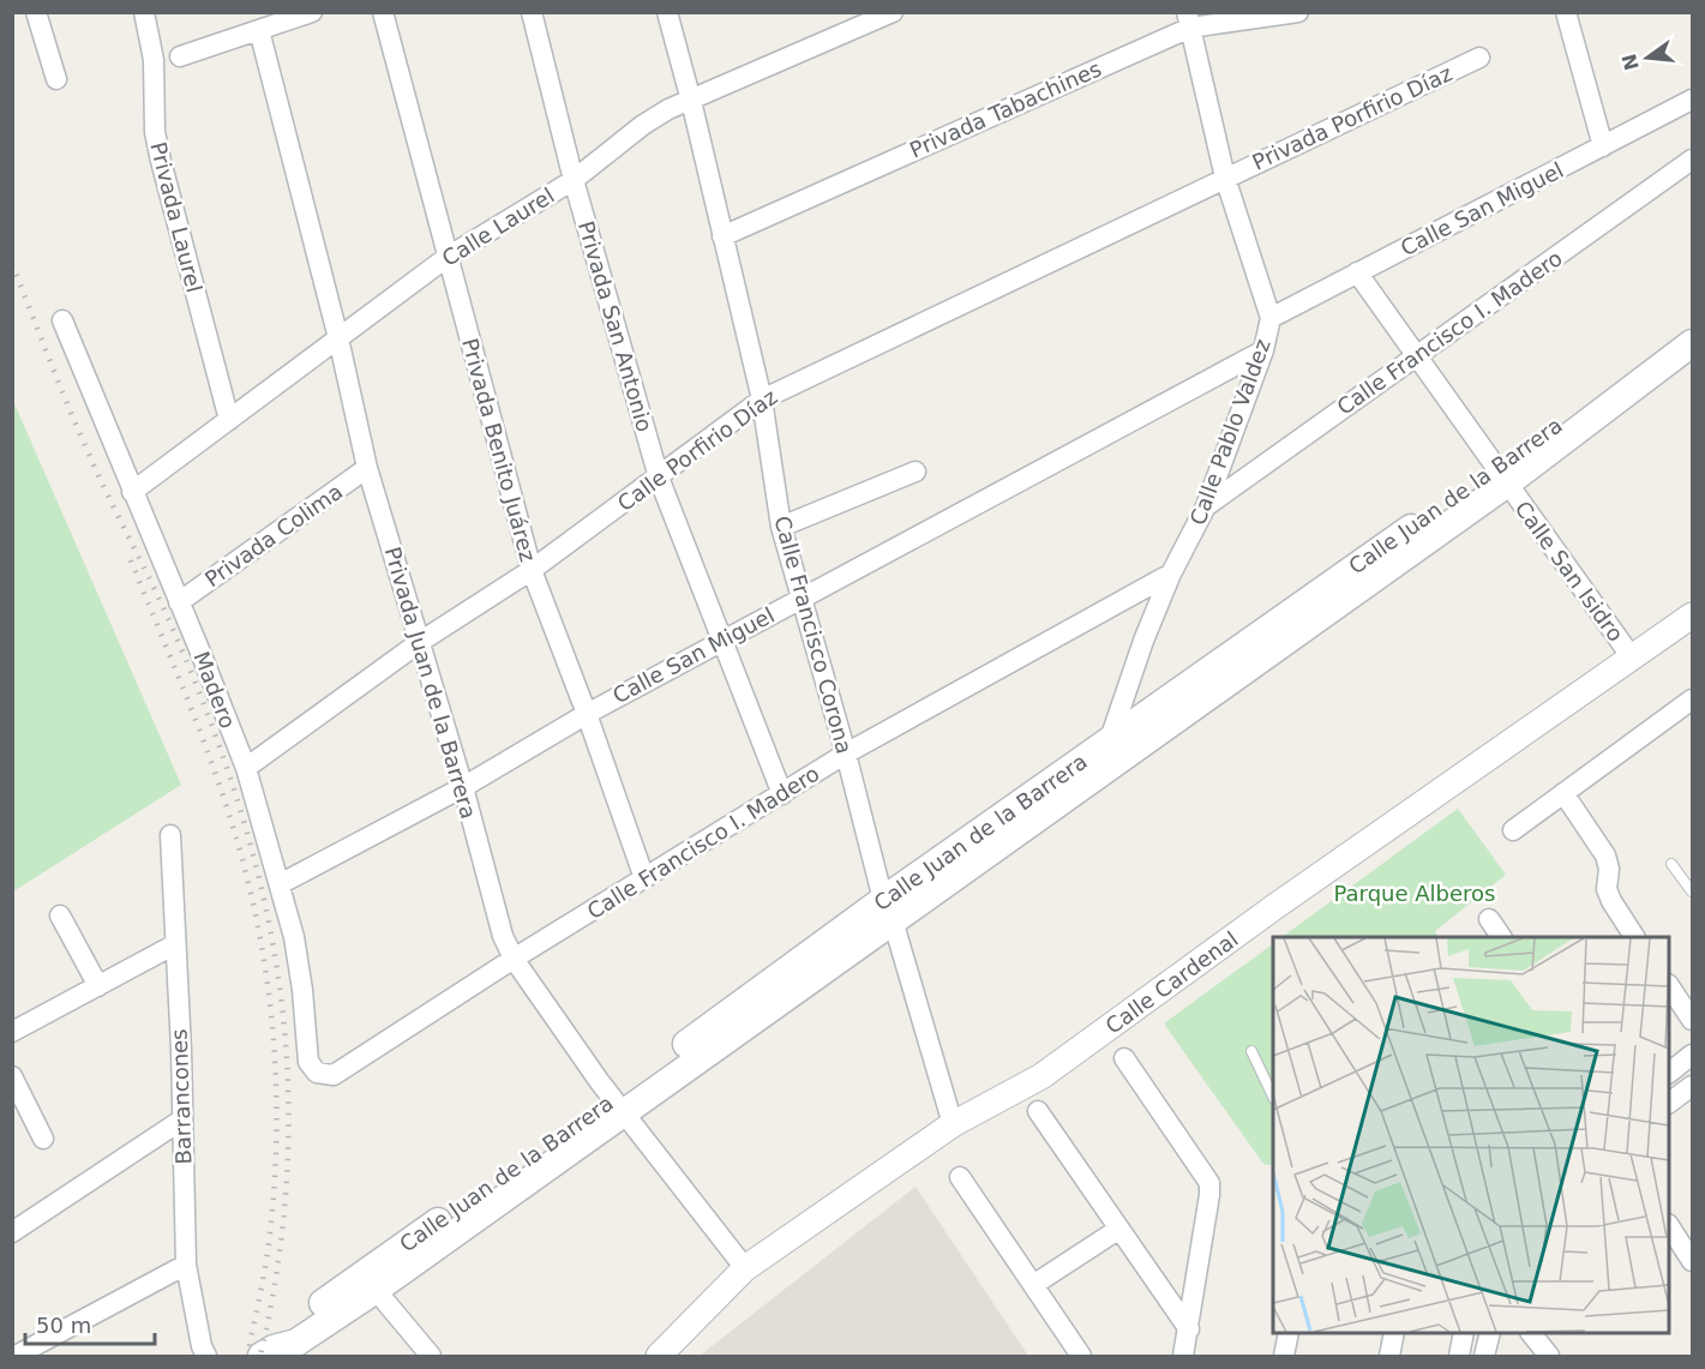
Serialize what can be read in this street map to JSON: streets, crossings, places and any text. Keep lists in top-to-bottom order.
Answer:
{
  "streets": {
    "main road": ["Calle Juan de la Barrera"],
    "street": [
      "Privada Tabachines",
      "Privada Porfirio Díaz",
      "Calle San Miguel",
      "Privada Laurel",
      "Calle Laurel",
      "Privada San Antonio",
      "Calle Francisco I. Madero",
      "Calle Pablo Valdez",
      "Privada Benito Juárez",
      "Calle Porfirio Díaz",
      "Privada Colima",
      "Calle San Isidro",
      "Calle Francisco Corona",
      "Privada Juan de la Barrera",
      "Madero",
      "Calle Cardenal",
      "Barrancones"
    ]
  },
  "crossings": [
    ["Privada Tabachines", "Calle Pablo Valdez"],
    ["Privada Tabachines", "Calle Francisco Corona"],
    ["Privada Porfirio Díaz", "Calle Pablo Valdez"],
    ["Privada Porfirio Díaz", "Calle Porfirio Díaz"],
    ["Calle San Miguel", "Privada San Antonio"],
    ["Calle San Miguel", "Calle Pablo Valdez"],
    ["Calle San Miguel", "Privada Benito Juárez"],
    ["Calle San Miguel", "Calle San Isidro"],
    ["Calle San Miguel", "Calle Francisco Corona"],
    ["Calle San Miguel", "Privada Juan de la Barrera"],
    ["Calle San Miguel", "Madero"],
    ["Privada Laurel", "Calle Laurel"],
    ["Calle Laurel", "Privada San Antonio"],
    ["Calle Laurel", "Privada Benito Juárez"],
    ["Calle Laurel", "Calle Francisco Corona"],
    ["Calle Laurel", "Privada Juan de la Barrera"],
    ["Calle Laurel", "Madero"],
    ["Privada San Antonio", "Calle Francisco I. Madero"],
    ["Privada San Antonio", "Calle Porfirio Díaz"],
    ["Calle Francisco I. Madero", "Calle Pablo Valdez"],
    ["Calle Francisco I. Madero", "Privada Benito Juárez"],
    ["Calle Francisco I. Madero", "Calle San Isidro"],
    ["Calle Francisco I. Madero", "Calle Francisco Corona"],
    ["Calle Francisco I. Madero", "Privada Juan de la Barrera"],
    ["Calle Francisco I. Madero", "Madero"],
    ["Calle Pablo Valdez", "Calle Porfirio Díaz"],
    ["Calle Pablo Valdez", "Calle Juan de la Barrera"],
    ["Privada Benito Juárez", "Calle Porfirio Díaz"],
    ["Calle Porfirio Díaz", "Calle Francisco Corona"],
    ["Calle Porfirio Díaz", "Privada Juan de la Barrera"],
    ["Calle Porfirio Díaz", "Madero"],
    ["Calle Juan de la Barrera", "Calle San Isidro"],
    ["Calle Juan de la Barrera", "Calle Francisco Corona"],
    ["Calle Juan de la Barrera", "Privada Juan de la Barrera"],
    ["Privada Colima", "Privada Juan de la Barrera"],
    ["Privada Colima", "Madero"],
    ["Calle San Isidro", "Calle Cardenal"],
    ["Calle Francisco Corona", "Calle Cardenal"],
    ["Privada Juan de la Barrera", "Calle Cardenal"]
  ],
  "parks": ["Parque Alberos"],
  "scale_bar": "50 m",
  "north": "left"
}
